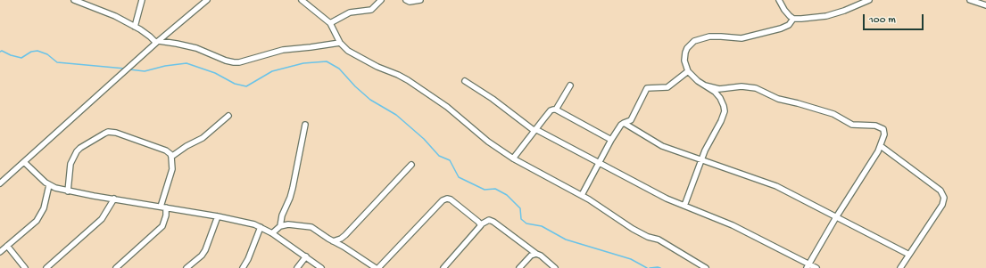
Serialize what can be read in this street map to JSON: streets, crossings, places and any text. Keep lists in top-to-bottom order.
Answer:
{
  "scale_bar": "100 m"
}
